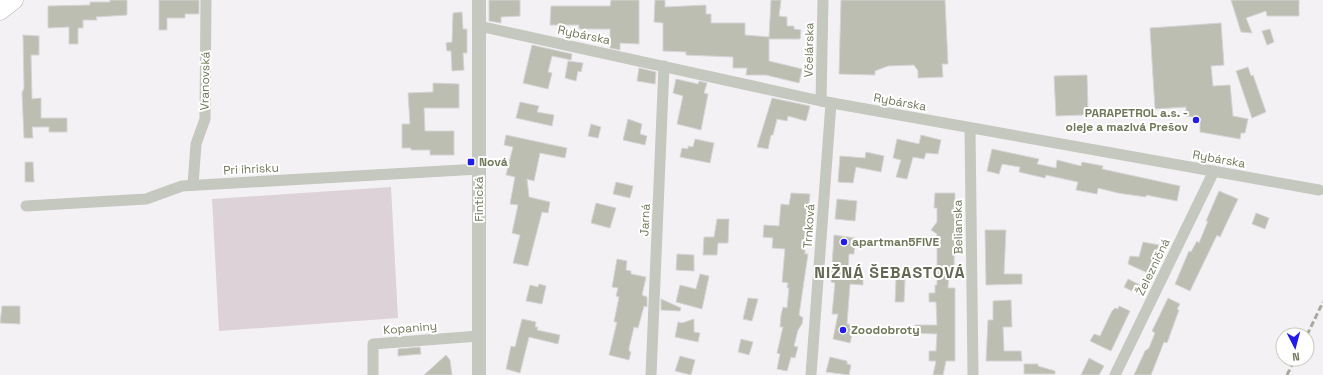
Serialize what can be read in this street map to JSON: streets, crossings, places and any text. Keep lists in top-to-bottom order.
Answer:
{
  "streets": {
    "street": [
      "Rybárska",
      "Včelárska",
      "Vranovská",
      "Pri ihrisku",
      "Fintická",
      "Jarná",
      "Trnková",
      "Belianska",
      "Železničná",
      "Kopaniny"
    ]
  },
  "crossings": [
    ["Rybárska", "Včelárska"],
    ["Rybárska", "Fintická"],
    ["Rybárska", "Jarná"],
    ["Rybárska", "Trnková"],
    ["Rybárska", "Belianska"],
    ["Rybárska", "Železničná"],
    ["Včelárska", "Trnková"],
    ["Vranovská", "Pri ihrisku"],
    ["Pri ihrisku", "Fintická"],
    ["Fintická", "Kopaniny"]
  ],
  "districts": ["NIŽNÁ ŠEBASTOVÁ"],
  "places": {
    "other": ["PARAPETROL a.s. - oleje a mazivá Prešov", "apartman5FIVE", "Zoodobroty"],
    "transit": ["Nová"]
  },
  "north": "bottom"
}
